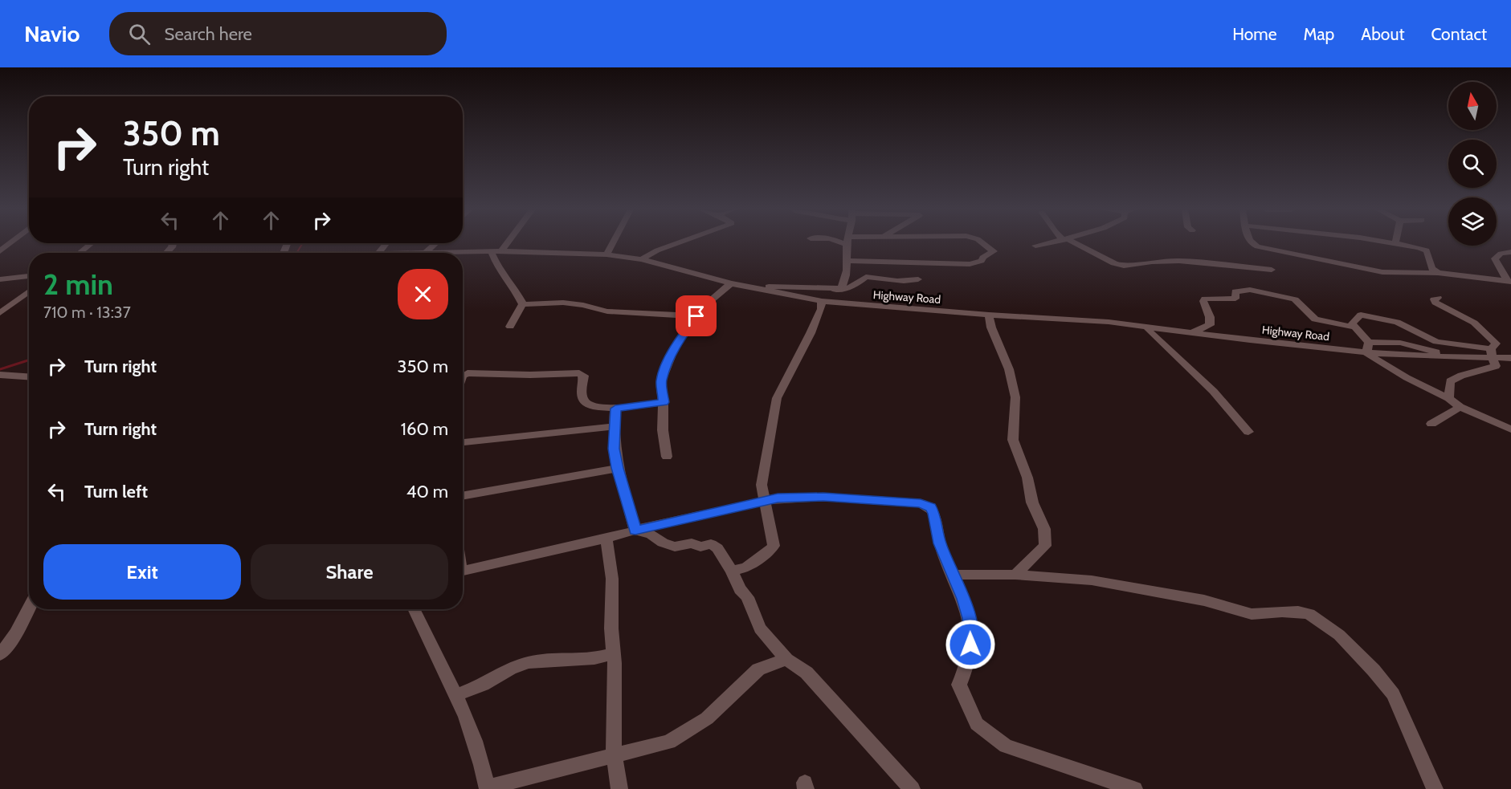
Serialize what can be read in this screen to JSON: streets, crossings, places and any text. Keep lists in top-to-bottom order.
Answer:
{
  "streets": {
    "street": ["Highway Road"]
  },
  "north": "top",
  "page": {
    "header": "Navio",
    "search": "Search here",
    "nav": [
      "Home",
      "Map",
      "About",
      "Contact"
    ],
    "turn": ["350 m", "Turn right"],
    "heading": ["2 min", "710 m · 13:37"],
    "list": [
      {
        "name": "Turn right",
        "value": "350 m"
      },
      {
        "name": "Turn right",
        "value": "160 m"
      },
      {
        "name": "Turn left",
        "value": "40 m"
      }
    ],
    "buttons": ["Exit", "Share"]
  }
}
